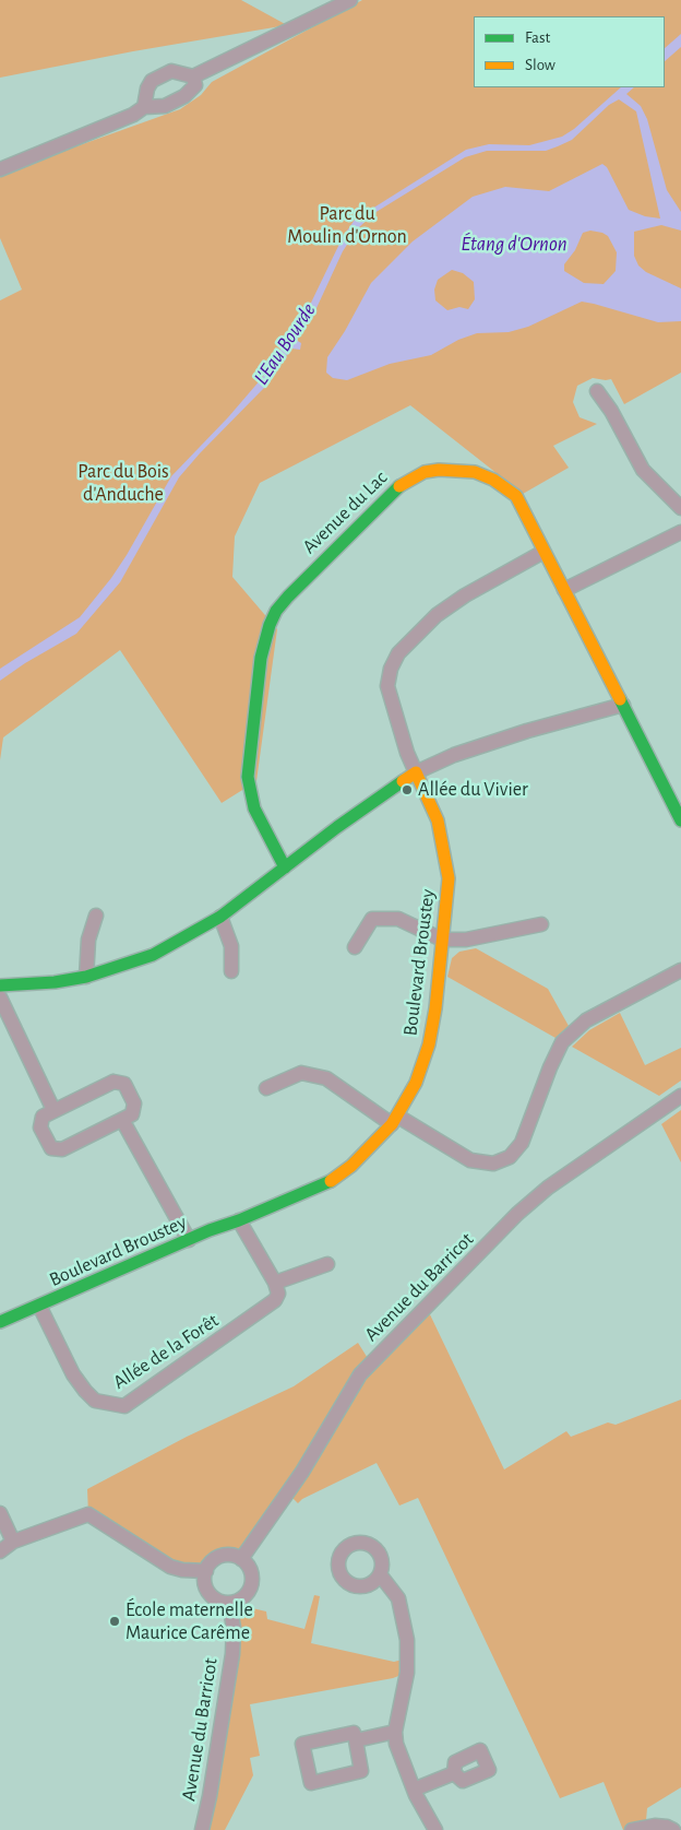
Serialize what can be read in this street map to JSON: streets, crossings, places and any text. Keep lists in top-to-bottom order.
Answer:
{
  "streets": {
    "street": [
      "Avenue du Lac",
      "Boulevard Broustey",
      "Avenue du Barricot",
      "Allée de la Forêt"
    ]
  },
  "crossings": [
    ["Boulevard Broustey", "Allée de la Forêt"]
  ],
  "water": ["Étang d'Ornon", "L'Eau Bourde"],
  "parks": ["Parc du Moulin d'Ornon", "Parc du Bois d'Anduche"],
  "places": ["Allée du Vivier", "École maternelle Maurice Carême"],
  "legend": ["Fast", "Slow"]
}
